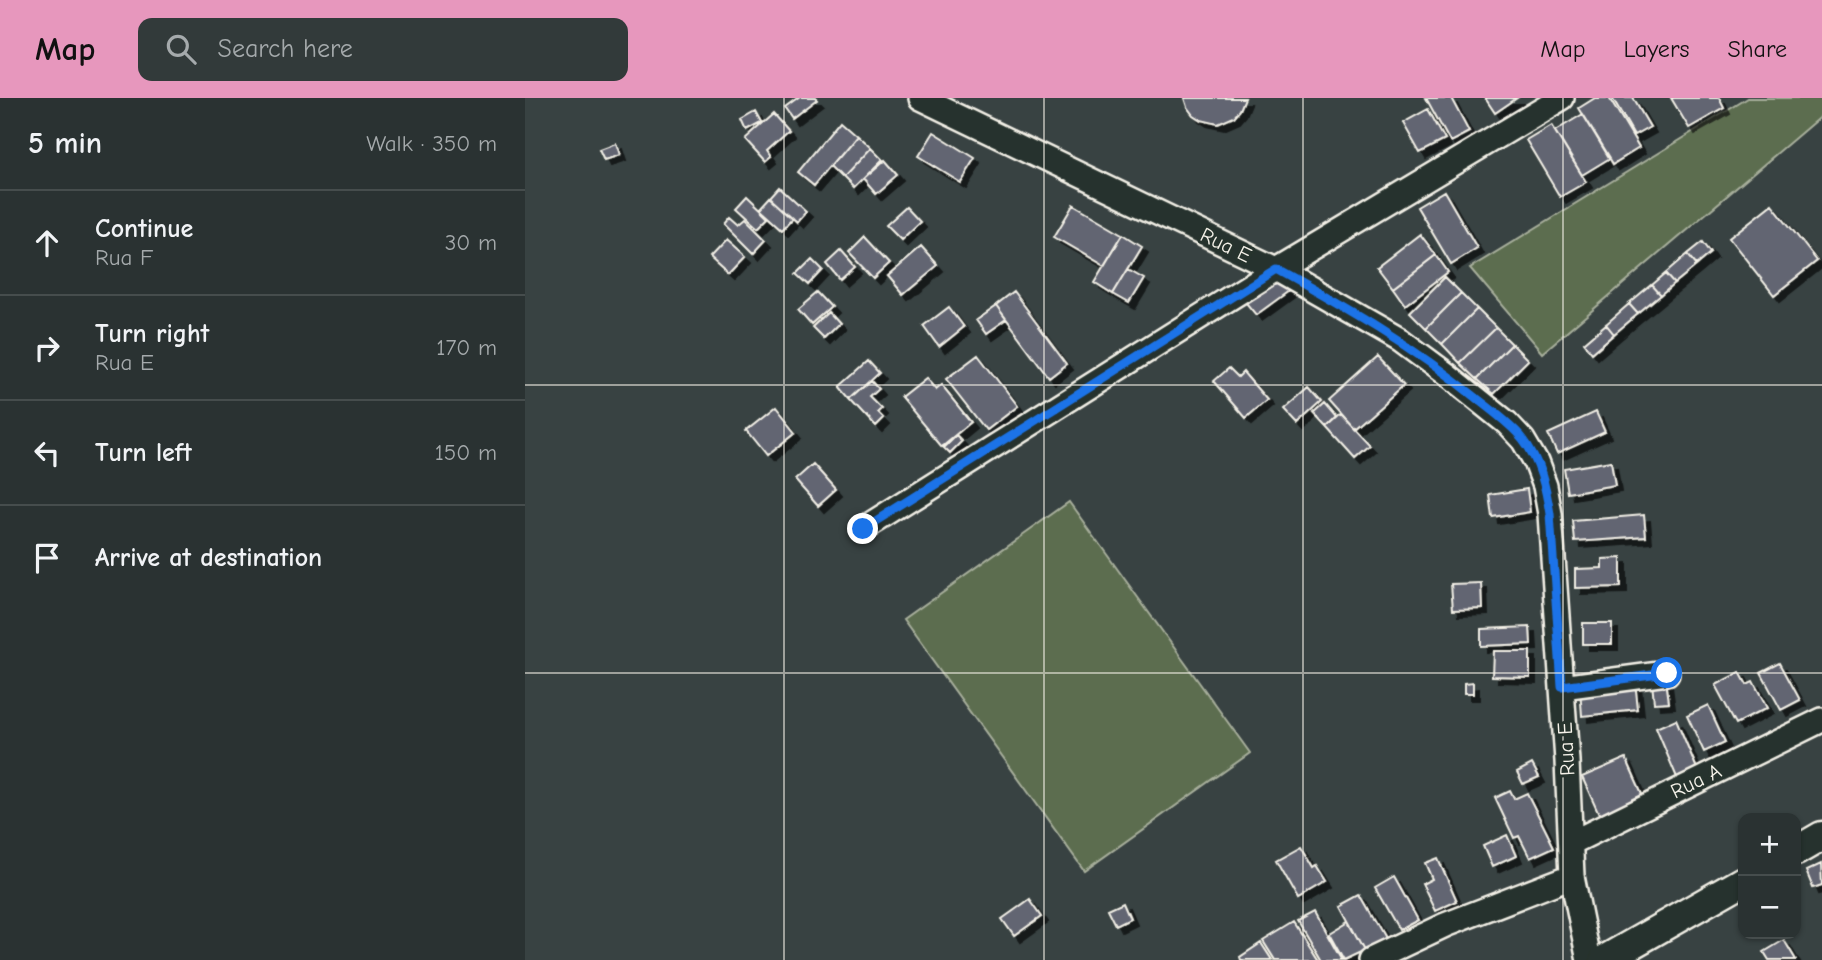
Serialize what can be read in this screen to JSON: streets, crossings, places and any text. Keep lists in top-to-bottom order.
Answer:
{
  "streets": {
    "street": ["Rua E", "Rua A"]
  },
  "crossings": [
    ["Rua E", "Rua A"]
  ],
  "page": {
    "header": "Map",
    "search": "Search here",
    "nav": ["Map", "Layers", "Share"],
    "heading": ["5 min", "Walk · 350 m"],
    "list": [
      ["Continue", "Rua F", "30 m"],
      ["Turn right", "Rua E", "170 m"],
      ["Turn left", "150 m"],
      "Arrive at destination"
    ],
    "map_buttons": ["+", "−"]
  }
}
